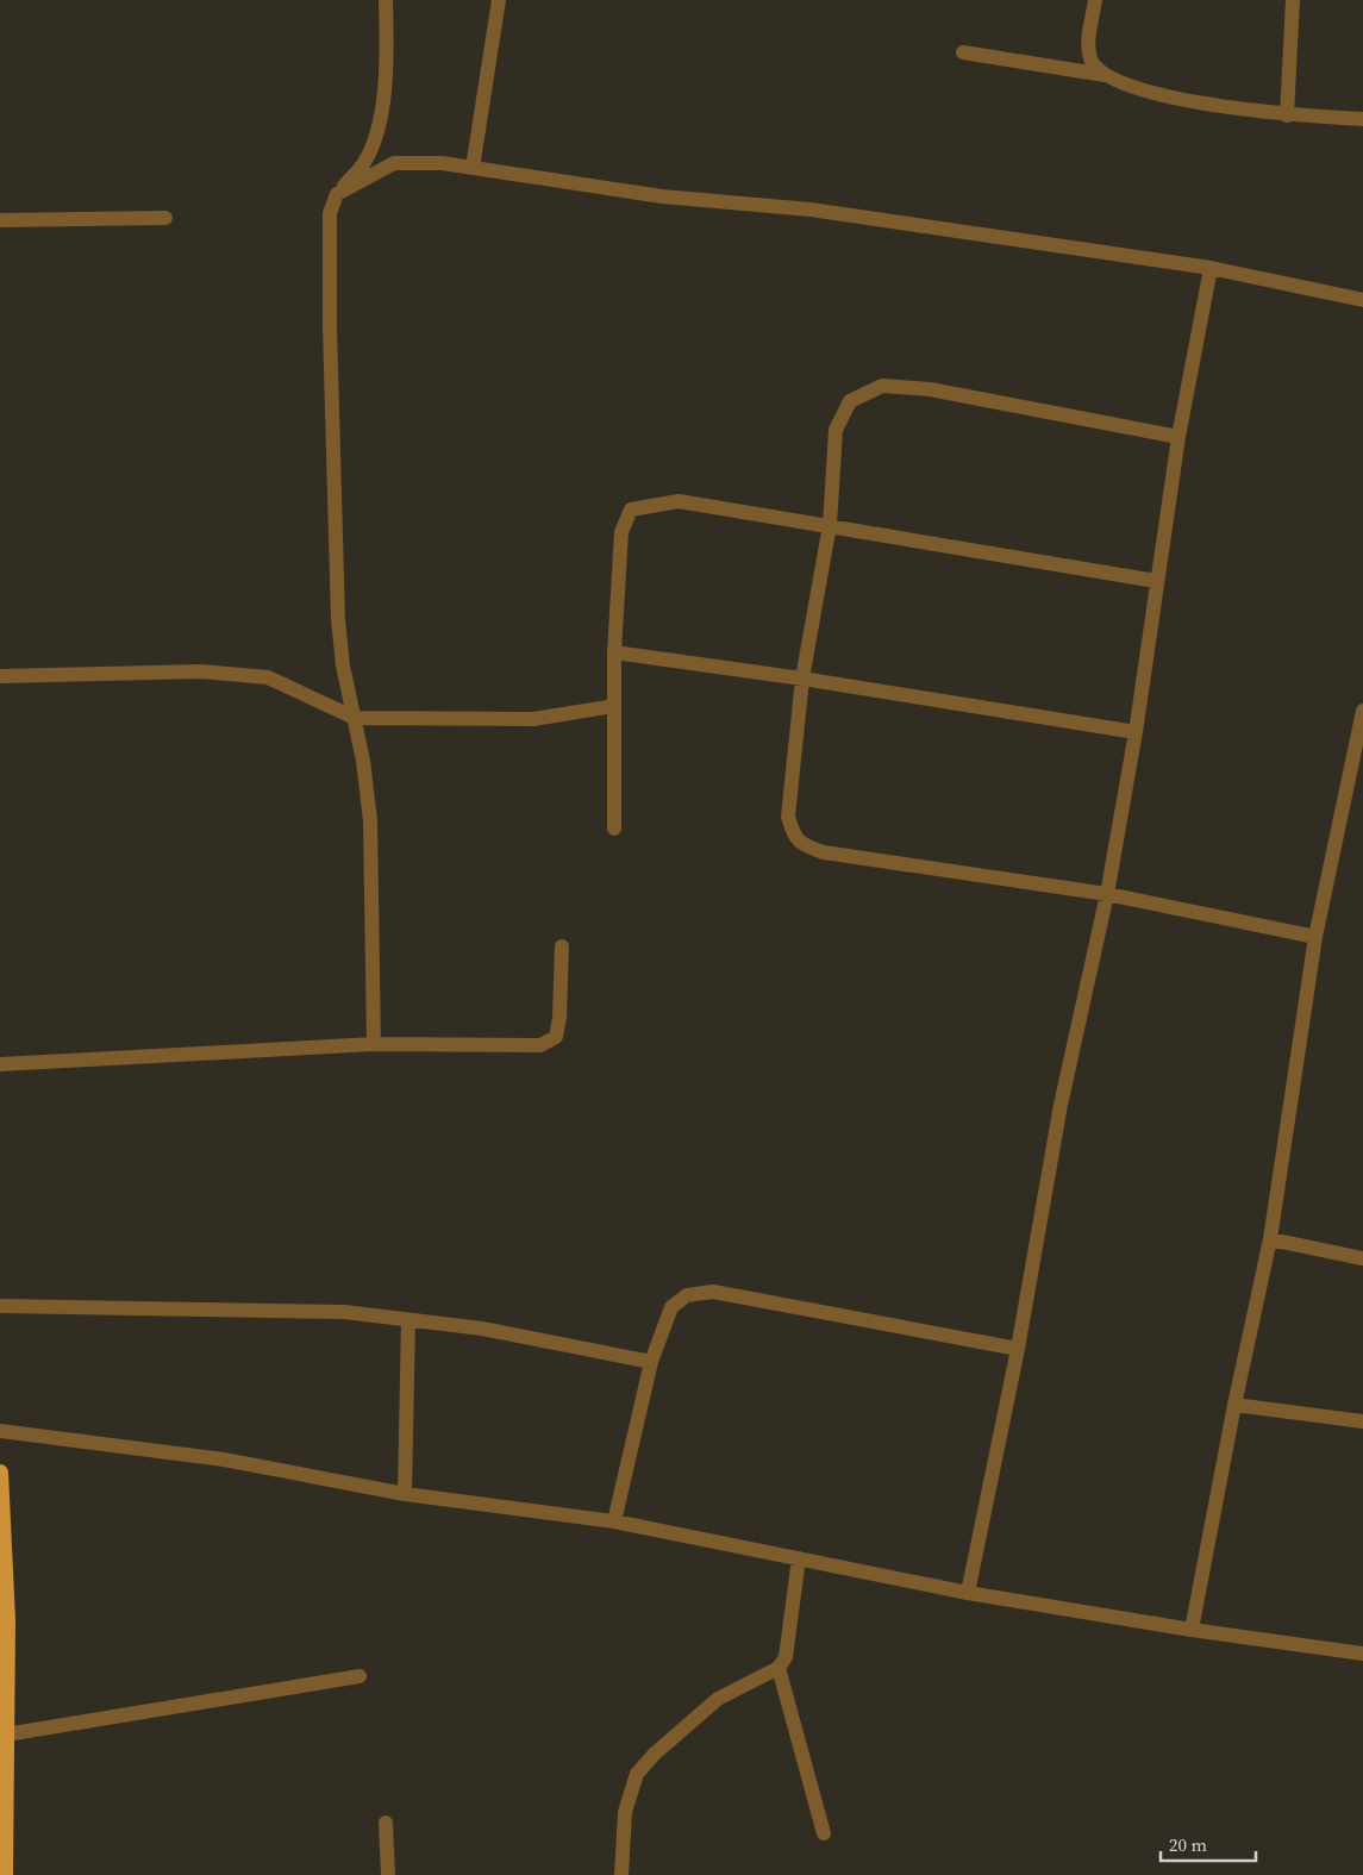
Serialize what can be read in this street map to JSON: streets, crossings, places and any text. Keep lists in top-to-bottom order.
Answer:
{
  "scale_bar": "20 m"
}
